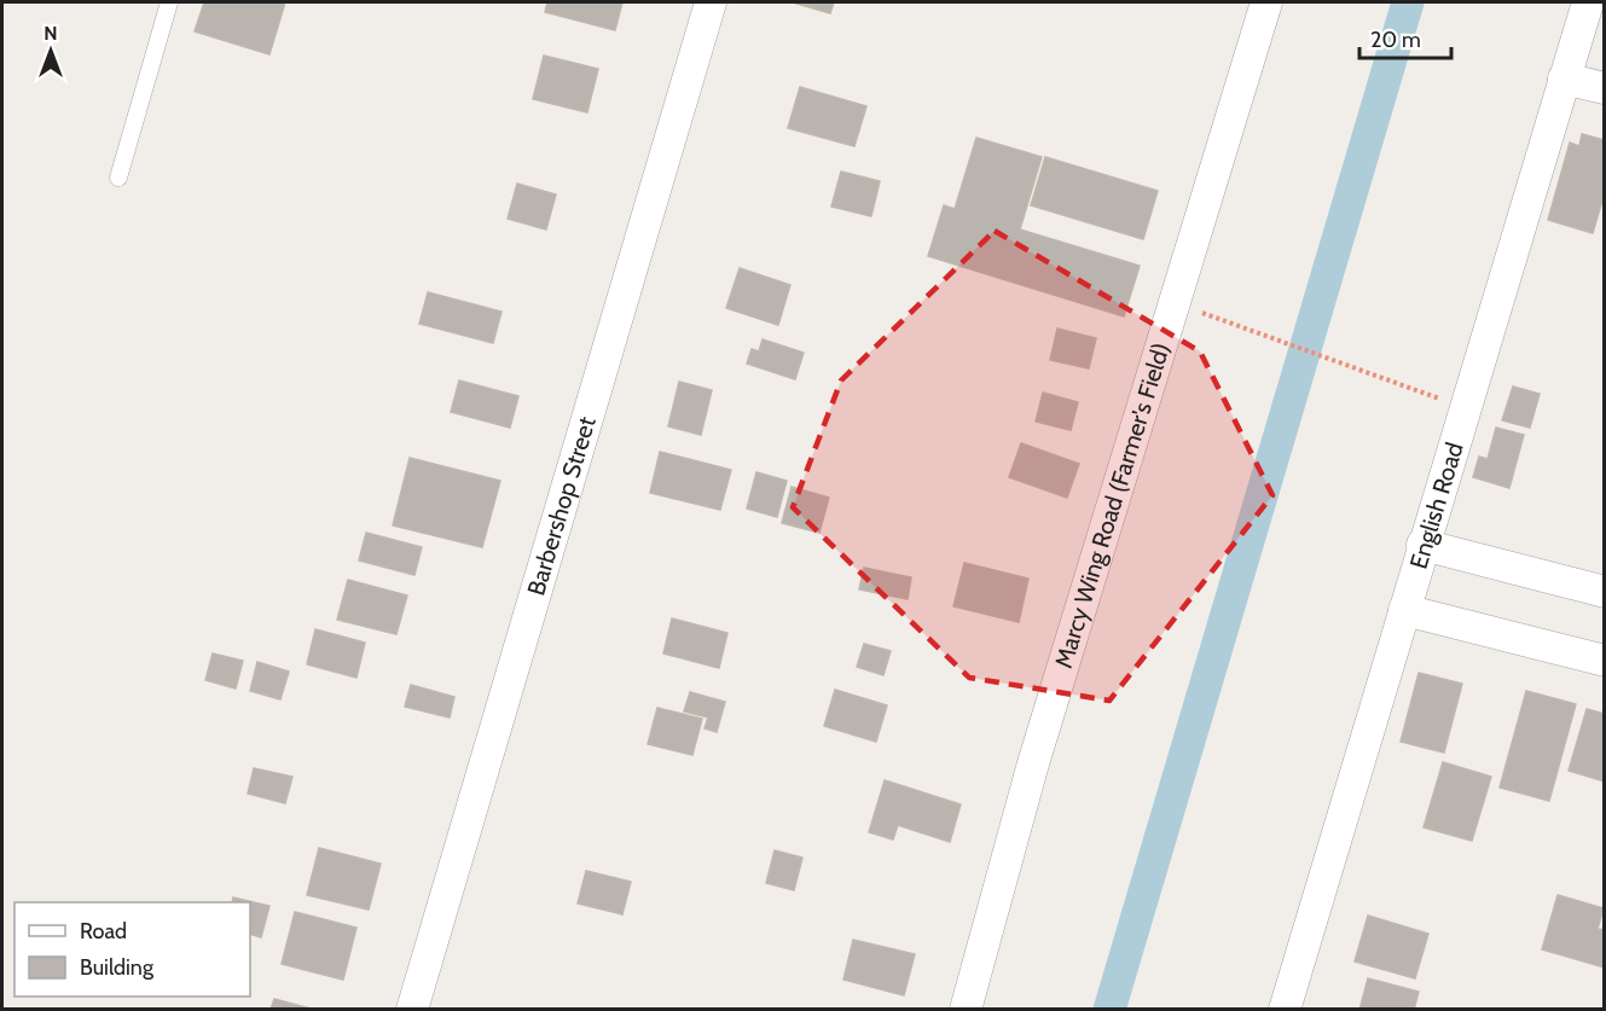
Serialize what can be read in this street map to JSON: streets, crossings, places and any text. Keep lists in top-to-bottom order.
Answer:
{
  "streets": {
    "street": ["Barbershop Street", "Marcy Wing Road (Farmer's Field)", "English Road"]
  },
  "legend": ["Road", "Building"],
  "scale_bar": "20 m",
  "north": "top"
}
